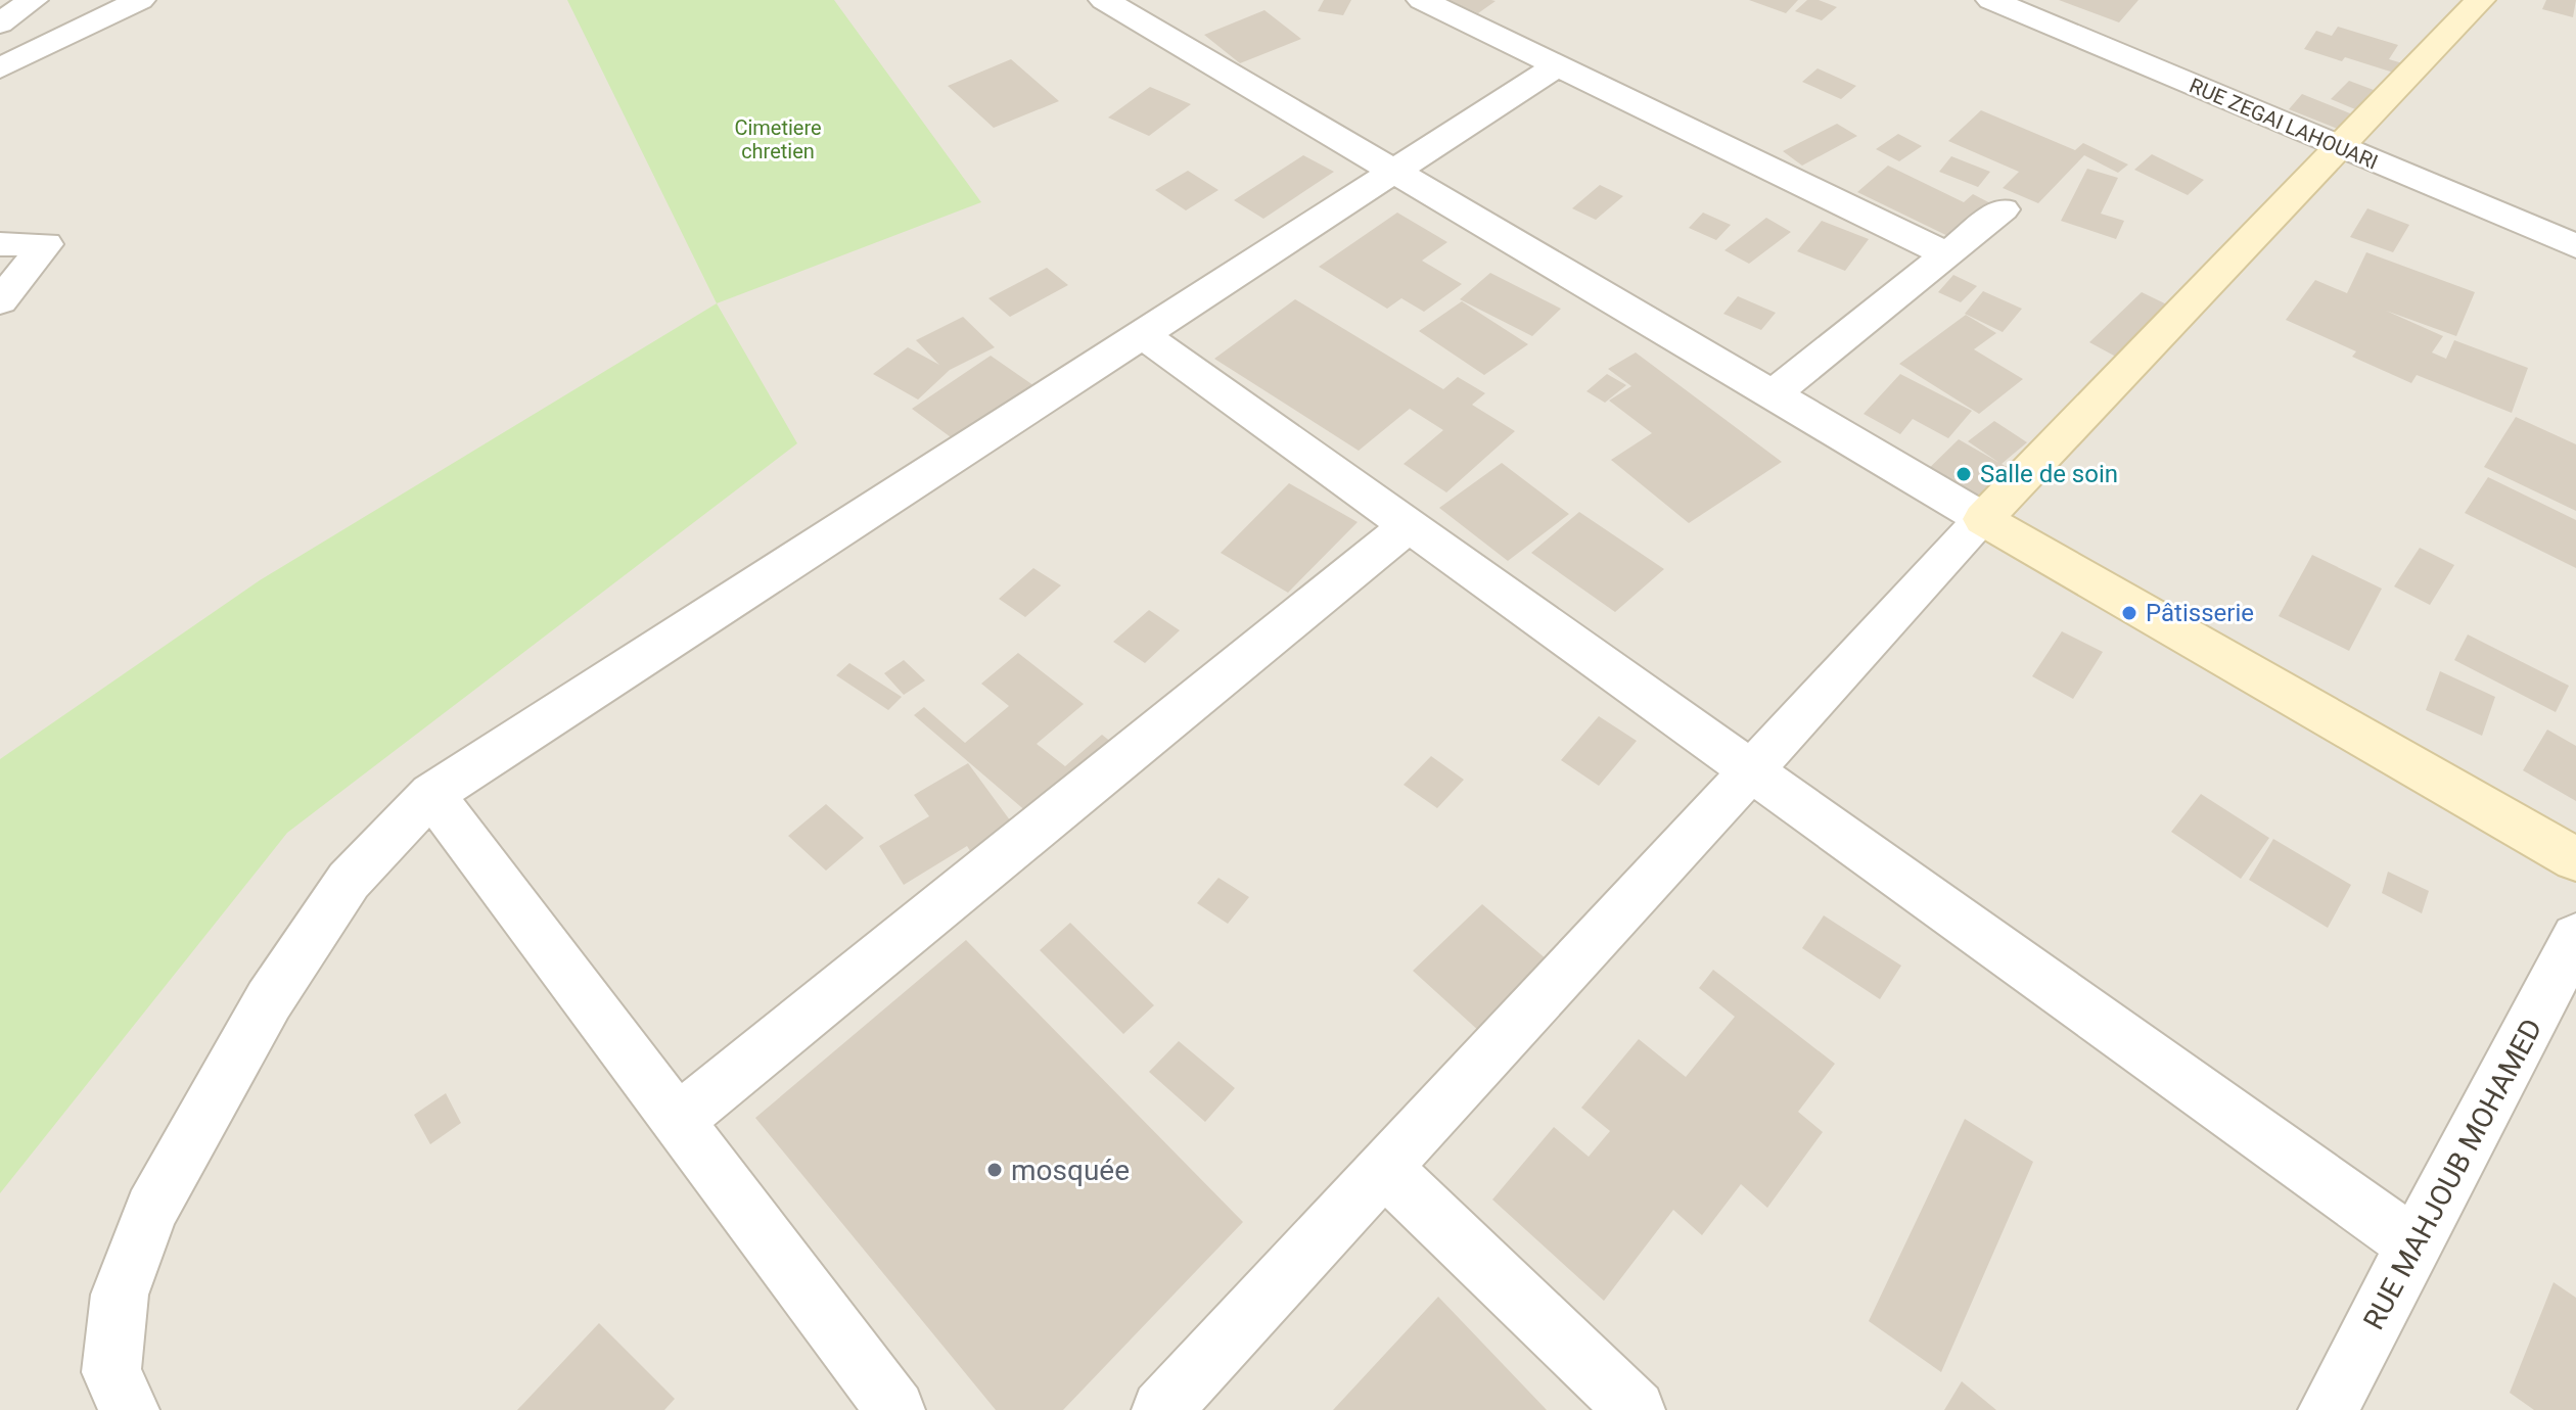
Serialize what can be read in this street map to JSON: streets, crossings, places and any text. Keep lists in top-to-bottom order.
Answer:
{
  "streets": {
    "street": ["RUE ZEGAI LAHOUARI", "RUE MAHJOUB MOHAMED"]
  },
  "parks": ["Cimetiere chretien"],
  "places": ["Salle de soin", "Pâtisserie", "mosquée"]
}
